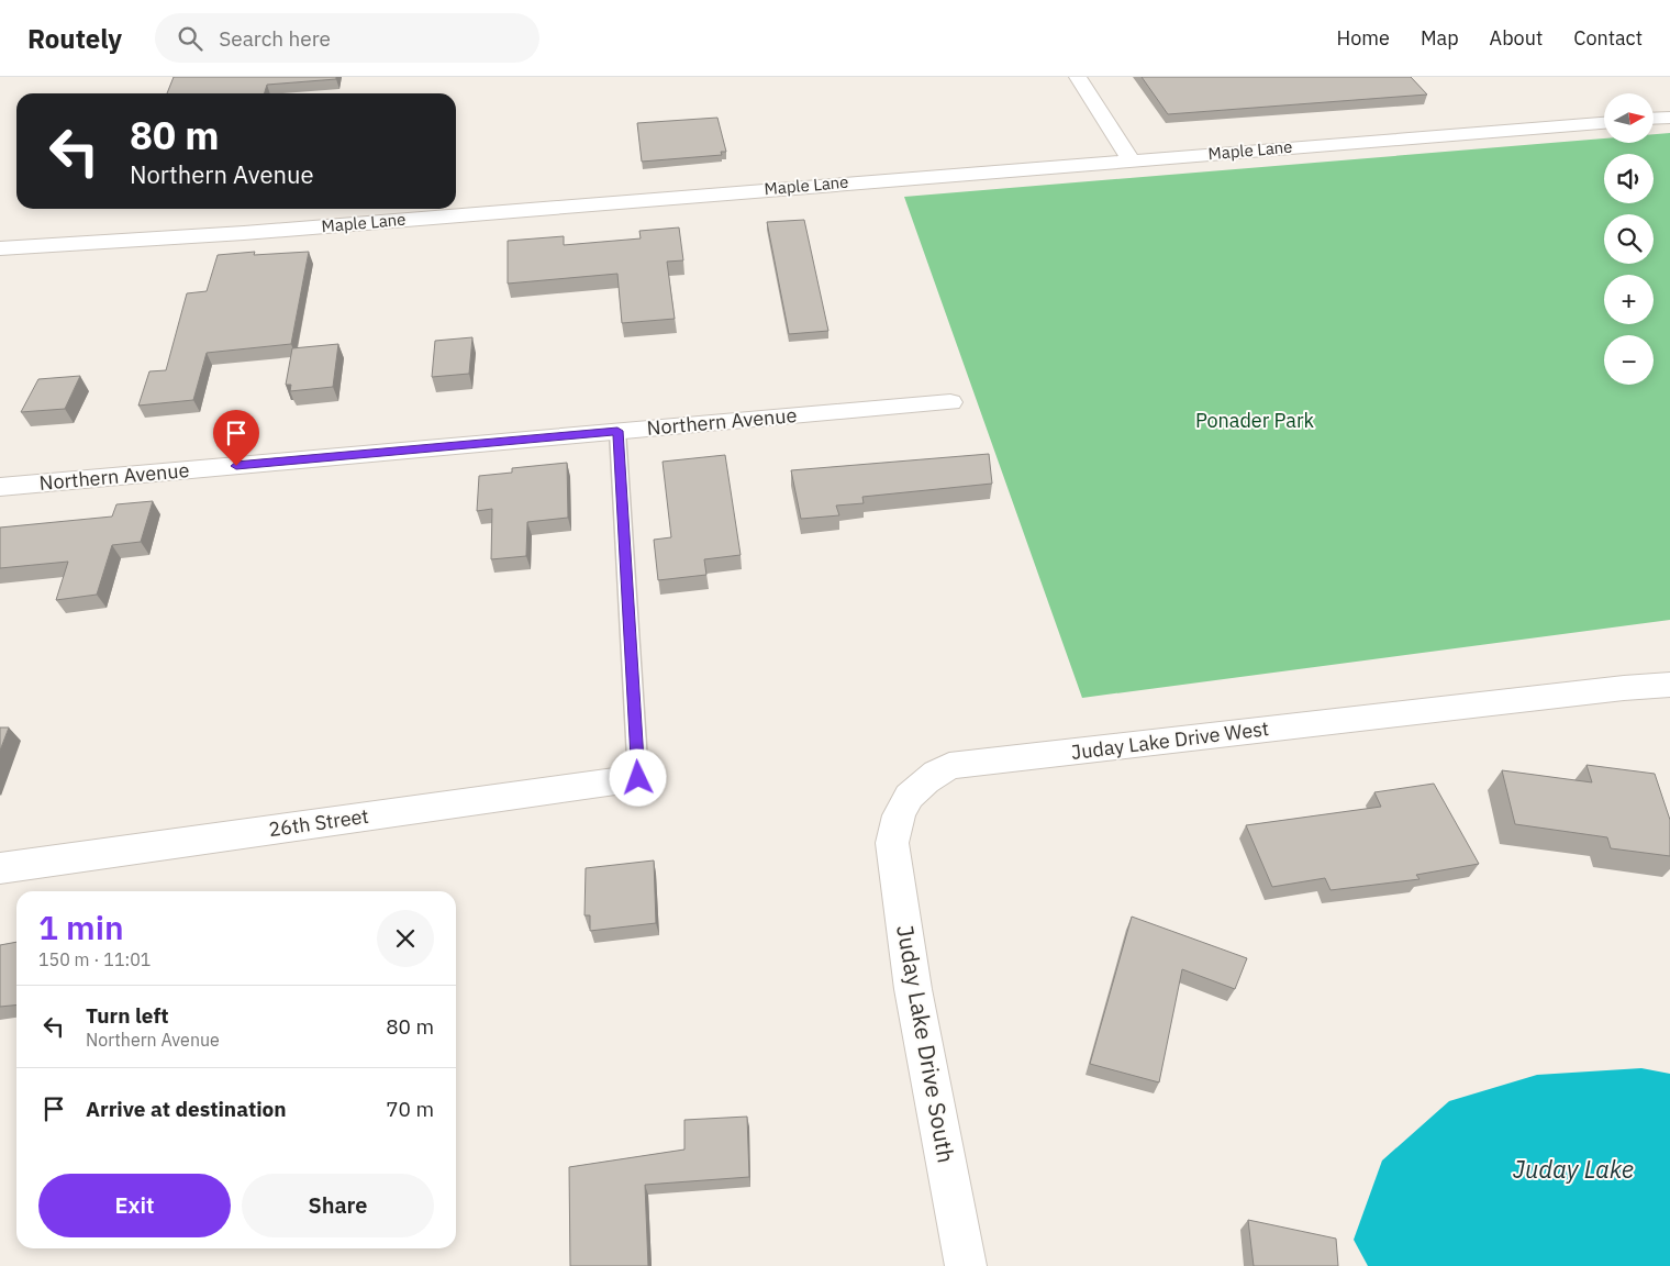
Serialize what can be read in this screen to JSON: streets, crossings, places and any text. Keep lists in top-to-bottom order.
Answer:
{
  "streets": {
    "street": [
      "Maple Lane",
      "Northern Avenue",
      "Juday Lake Drive West",
      "26th Street",
      "Juday Lake Drive South"
    ]
  },
  "crossings": [
    ["Juday Lake Drive West", "Juday Lake Drive South"]
  ],
  "water": ["Juday Lake"],
  "parks": ["Ponader Park"],
  "north": "right",
  "page": {
    "header": "Routely",
    "search": "Search here",
    "nav": [
      "Home",
      "Map",
      "About",
      "Contact"
    ],
    "map_buttons": ["+", "−"],
    "turn": ["80 m", "Northern Avenue"],
    "heading": ["1 min", "150 m · 11:01"],
    "list": [
      {
        "name": "Turn left",
        "note": "Northern Avenue",
        "value": "80 m"
      },
      {
        "name": "Arrive at destination",
        "value": "70 m"
      }
    ],
    "buttons": ["Exit", "Share"]
  }
}
